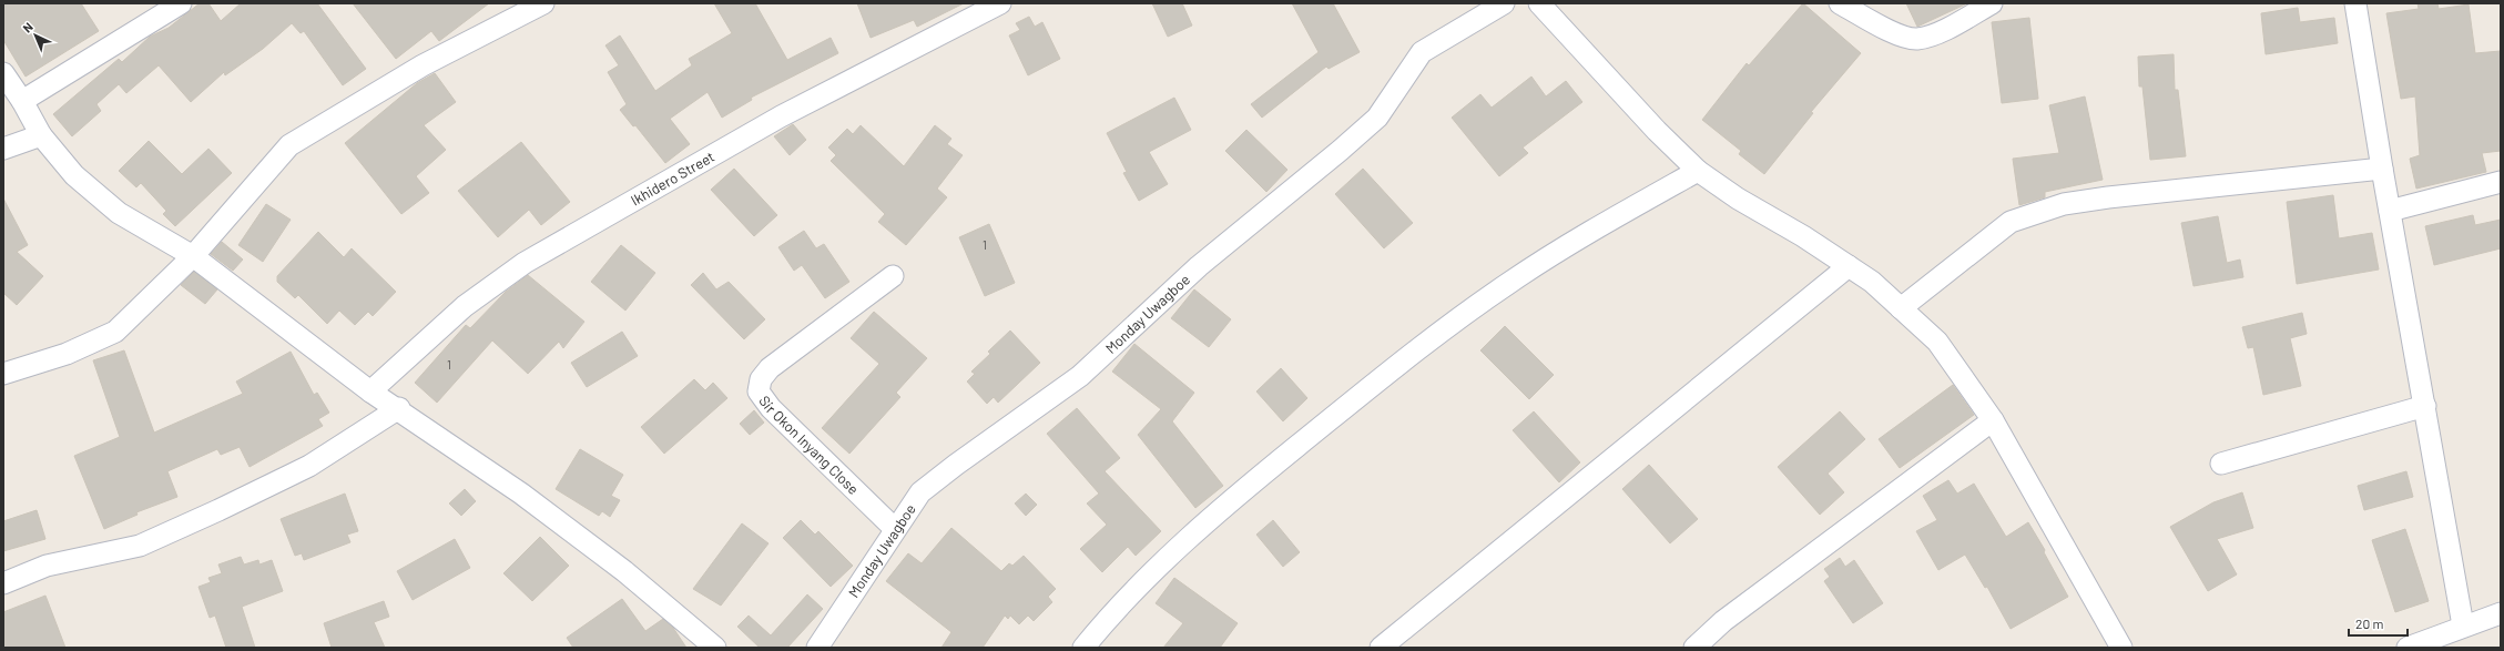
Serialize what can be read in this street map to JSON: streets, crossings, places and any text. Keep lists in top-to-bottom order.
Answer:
{
  "streets": {
    "street": ["Ikhidero Street", "Monday Uwagboe", "Sir Okon Inyang Close"]
  },
  "crossings": [
    ["Monday Uwagboe", "Sir Okon Inyang Close"]
  ],
  "house_numbers": ["1", "1"],
  "scale_bar": "20 m",
  "north": "top left"
}
